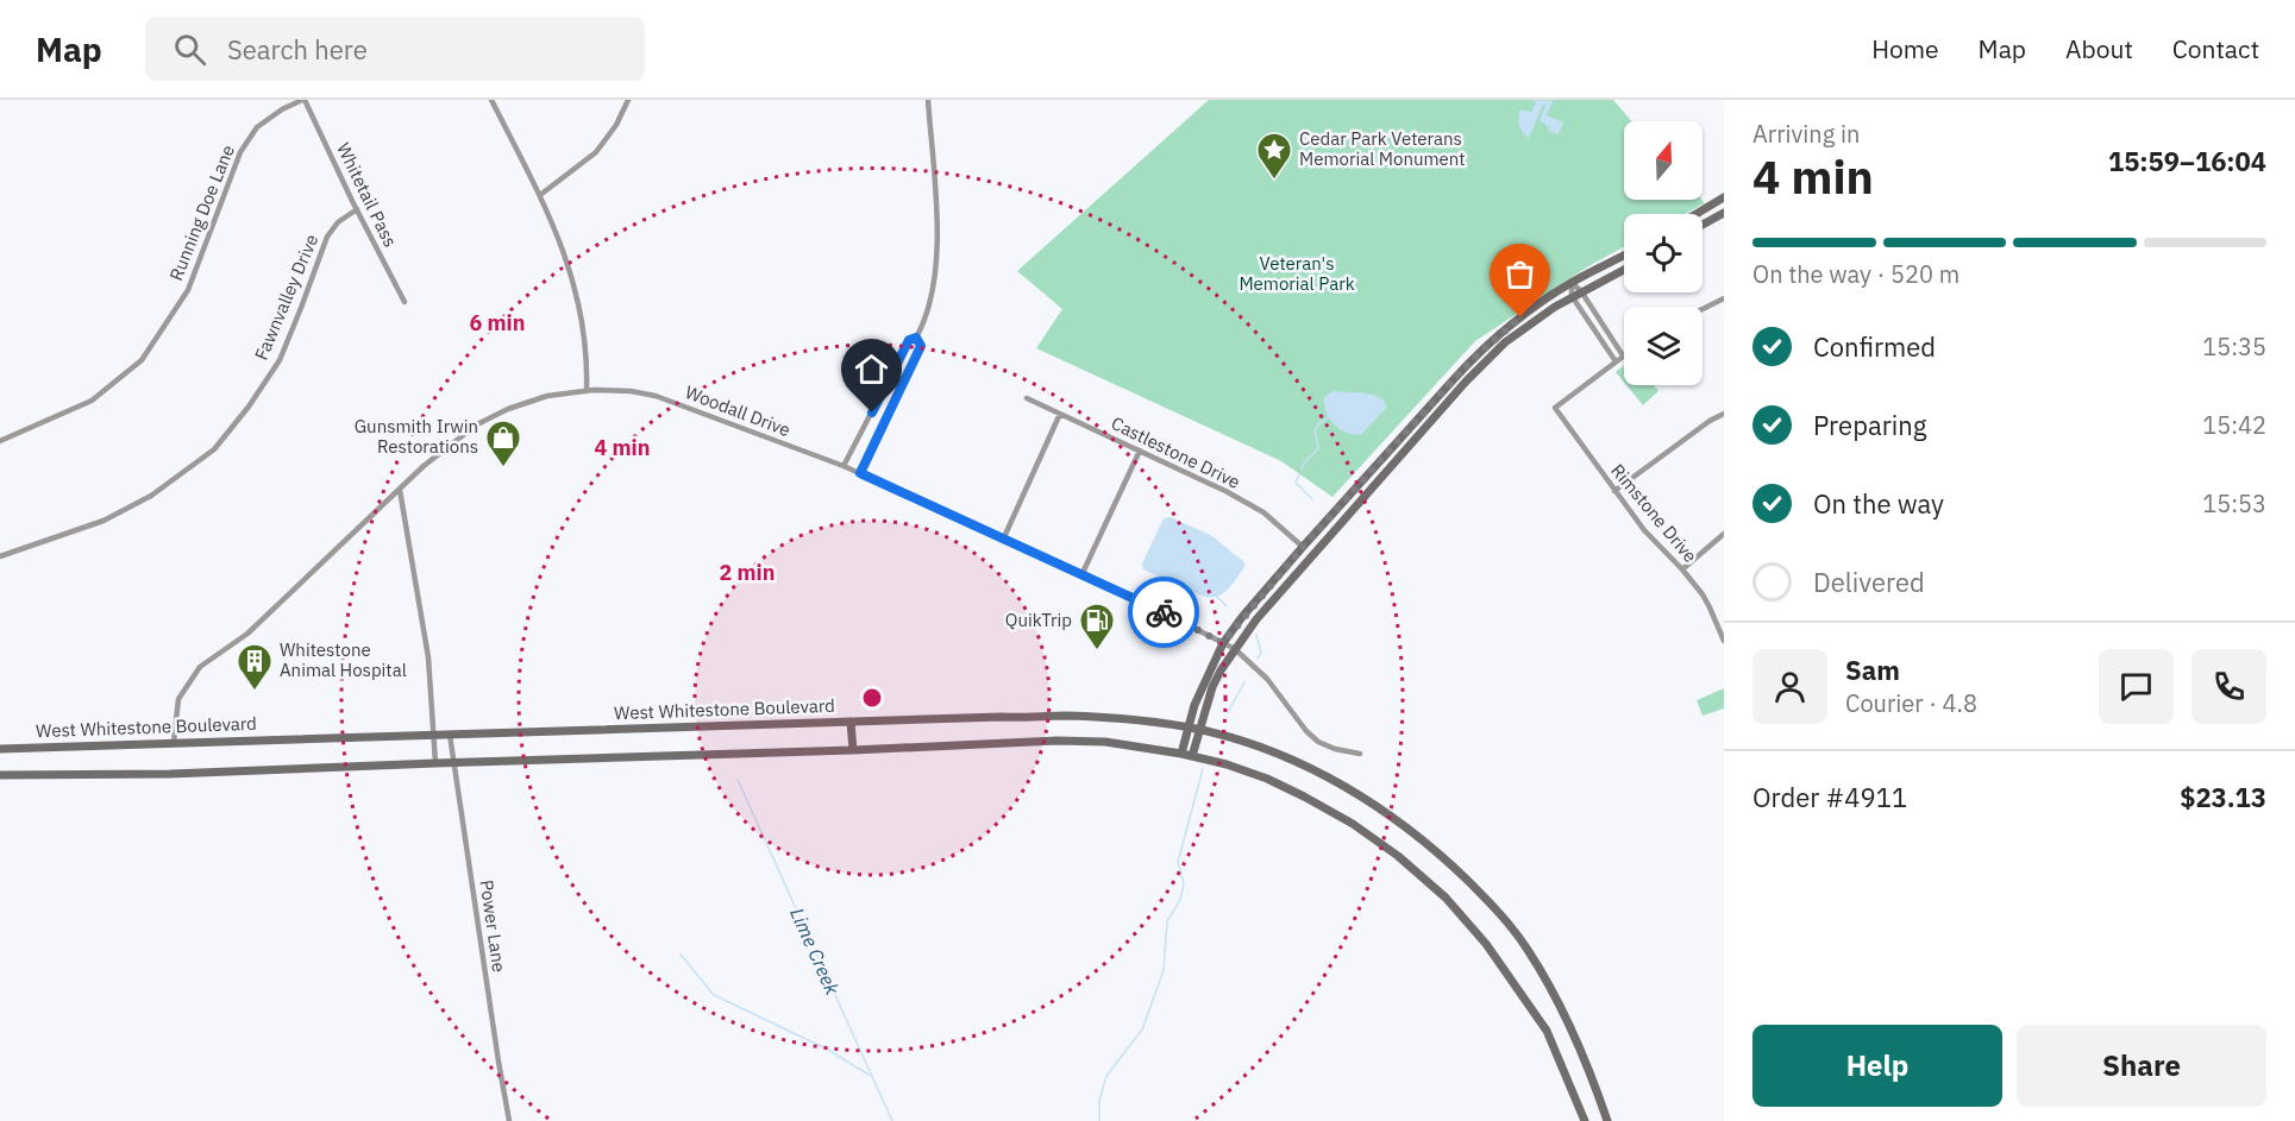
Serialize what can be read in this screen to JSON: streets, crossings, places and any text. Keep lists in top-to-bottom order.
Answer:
{
  "streets": {
    "main road": ["West Whitestone Boulevard"],
    "street": [
      "Whitetail Pass",
      "Running Doe Lane",
      "Fawnvalley Drive",
      "Woodall Drive",
      "Castlestone Drive",
      "Rimstone Drive",
      "Power Lane"
    ]
  },
  "crossings": [
    ["Whitetail Pass", "Running Doe Lane"],
    ["Whitetail Pass", "Fawnvalley Drive"],
    ["Woodall Drive", "West Whitestone Boulevard"],
    ["West Whitestone Boulevard", "Power Lane"]
  ],
  "water": ["Lime Creek"],
  "parks": ["Veteran's Memorial Park"],
  "places": {
    "place": ["Cedar Park Veterans Memorial Monument"],
    "shop": ["Gunsmith Irwin Restorations"],
    "fuel station": ["QuikTrip"],
    "building": ["Whitestone Animal Hospital"]
  },
  "north": "top",
  "page": {
    "header": "Map",
    "search": "Search here",
    "nav": [
      "Home",
      "Map",
      "About",
      "Contact"
    ],
    "heading": ["4 min", "Arriving in", "15:59–16:04"],
    "panel": [
      "Sam",
      "Courier · 4.8",
      "Order #4911",
      "$23.13"
    ],
    "bar": "On the way · 520 m",
    "list": [
      ["Confirmed", "15:35"],
      ["Preparing", "15:42"],
      ["On the way", "15:53"],
      "Delivered"
    ],
    "buttons": ["Help", "Share"]
  },
  "rings": ["6 min", "4 min", "2 min"]
}
